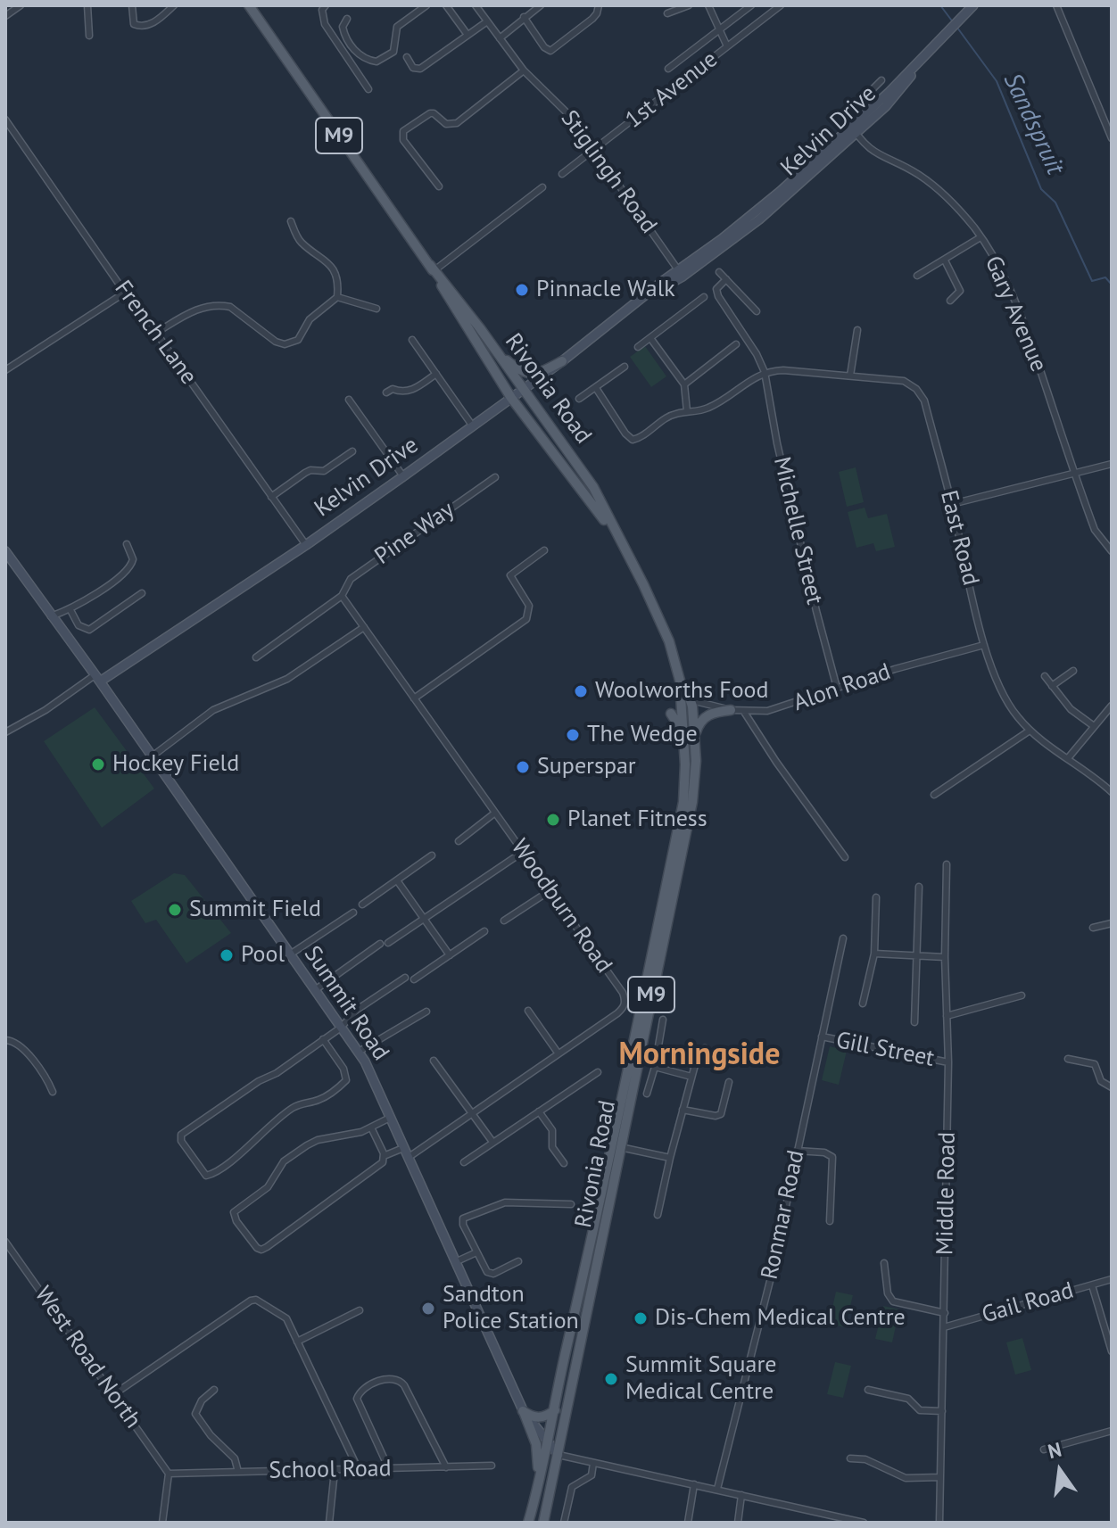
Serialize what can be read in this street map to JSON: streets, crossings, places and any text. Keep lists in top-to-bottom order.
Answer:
{
  "streets": {
    "main road": [
      "Kelvin Drive",
      "M9",
      "Rivonia Road",
      "Summit Road"
    ],
    "street": [
      "1st Avenue",
      "Stiglingh Road",
      "Gary Avenue",
      "French Lane",
      "Michelle Street",
      "Pine Way",
      "East Road",
      "Alon Road",
      "Woodburn Road",
      "Gill Street",
      "Middle Road",
      "Ronmar Road",
      "Gail Road",
      "West Road North",
      "School Road"
    ]
  },
  "crossings": [
    ["1st Avenue", "Stiglingh Road"],
    ["Kelvin Drive", "Stiglingh Road"],
    ["Kelvin Drive", "Gary Avenue"],
    ["Kelvin Drive", "French Lane"],
    ["Kelvin Drive", "Rivonia Road"],
    ["Kelvin Drive", "Summit Road"],
    ["Rivonia Road", "Alon Road"],
    ["Rivonia Road", "Summit Road"],
    ["Michelle Street", "East Road"],
    ["Michelle Street", "Alon Road"],
    ["Pine Way", "Woodburn Road"],
    ["East Road", "Alon Road"],
    ["Woodburn Road", "Summit Road"],
    ["Gill Street", "Middle Road"],
    ["Gill Street", "Ronmar Road"],
    ["Middle Road", "Gail Road"],
    ["West Road North", "School Road"]
  ],
  "districts": ["Morningside"],
  "water": ["Sandspruit"],
  "places": [
    "Pinnacle Walk",
    "Woolworths Food",
    "The Wedge",
    "Hockey Field",
    "Superspar",
    "Planet Fitness",
    "Summit Field",
    "Pool",
    "Sandton Police Station",
    "Dis-Chem Medical Centre",
    "Summit Square Medical Centre"
  ],
  "north": "top"
}
